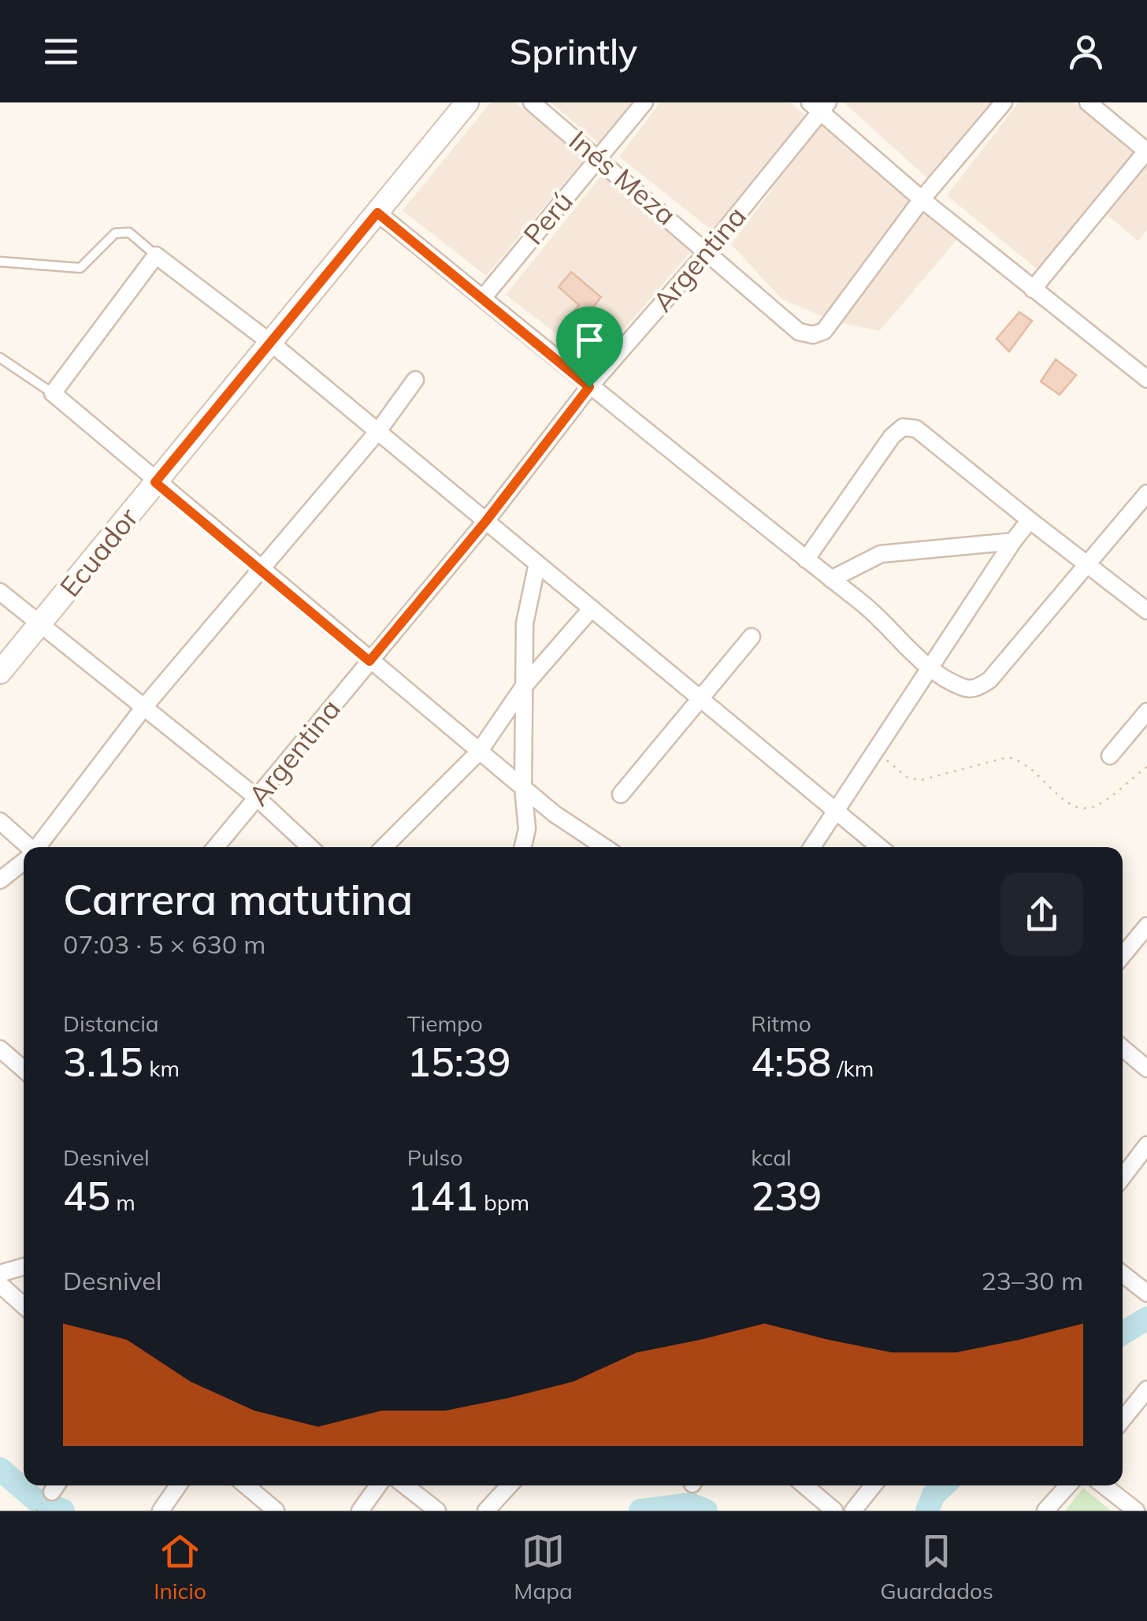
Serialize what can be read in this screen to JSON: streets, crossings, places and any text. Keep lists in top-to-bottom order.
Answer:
{
  "streets": {
    "street": [
      "Inés Meza",
      "Perú",
      "Argentina",
      "Ecuador"
    ]
  },
  "crossings": [
    ["Inés Meza", "Perú"],
    ["Inés Meza", "Argentina"]
  ],
  "page": {
    "header": "Sprintly",
    "heading": ["Carrera matutina", "07:03 · 5 × 630 m"],
    "stats": [
      ["Distancia", "3.15 km"],
      ["Tiempo", "15:39"],
      ["Ritmo", "4:58 /km"],
      ["Desnivel", "45 m"],
      ["Pulso", "141 bpm"],
      ["kcal", "239"]
    ],
    "chart": ["Desnivel", "23–30 m"],
    "tabs": ["Inicio", "Mapa", "Guardados"]
  }
}
